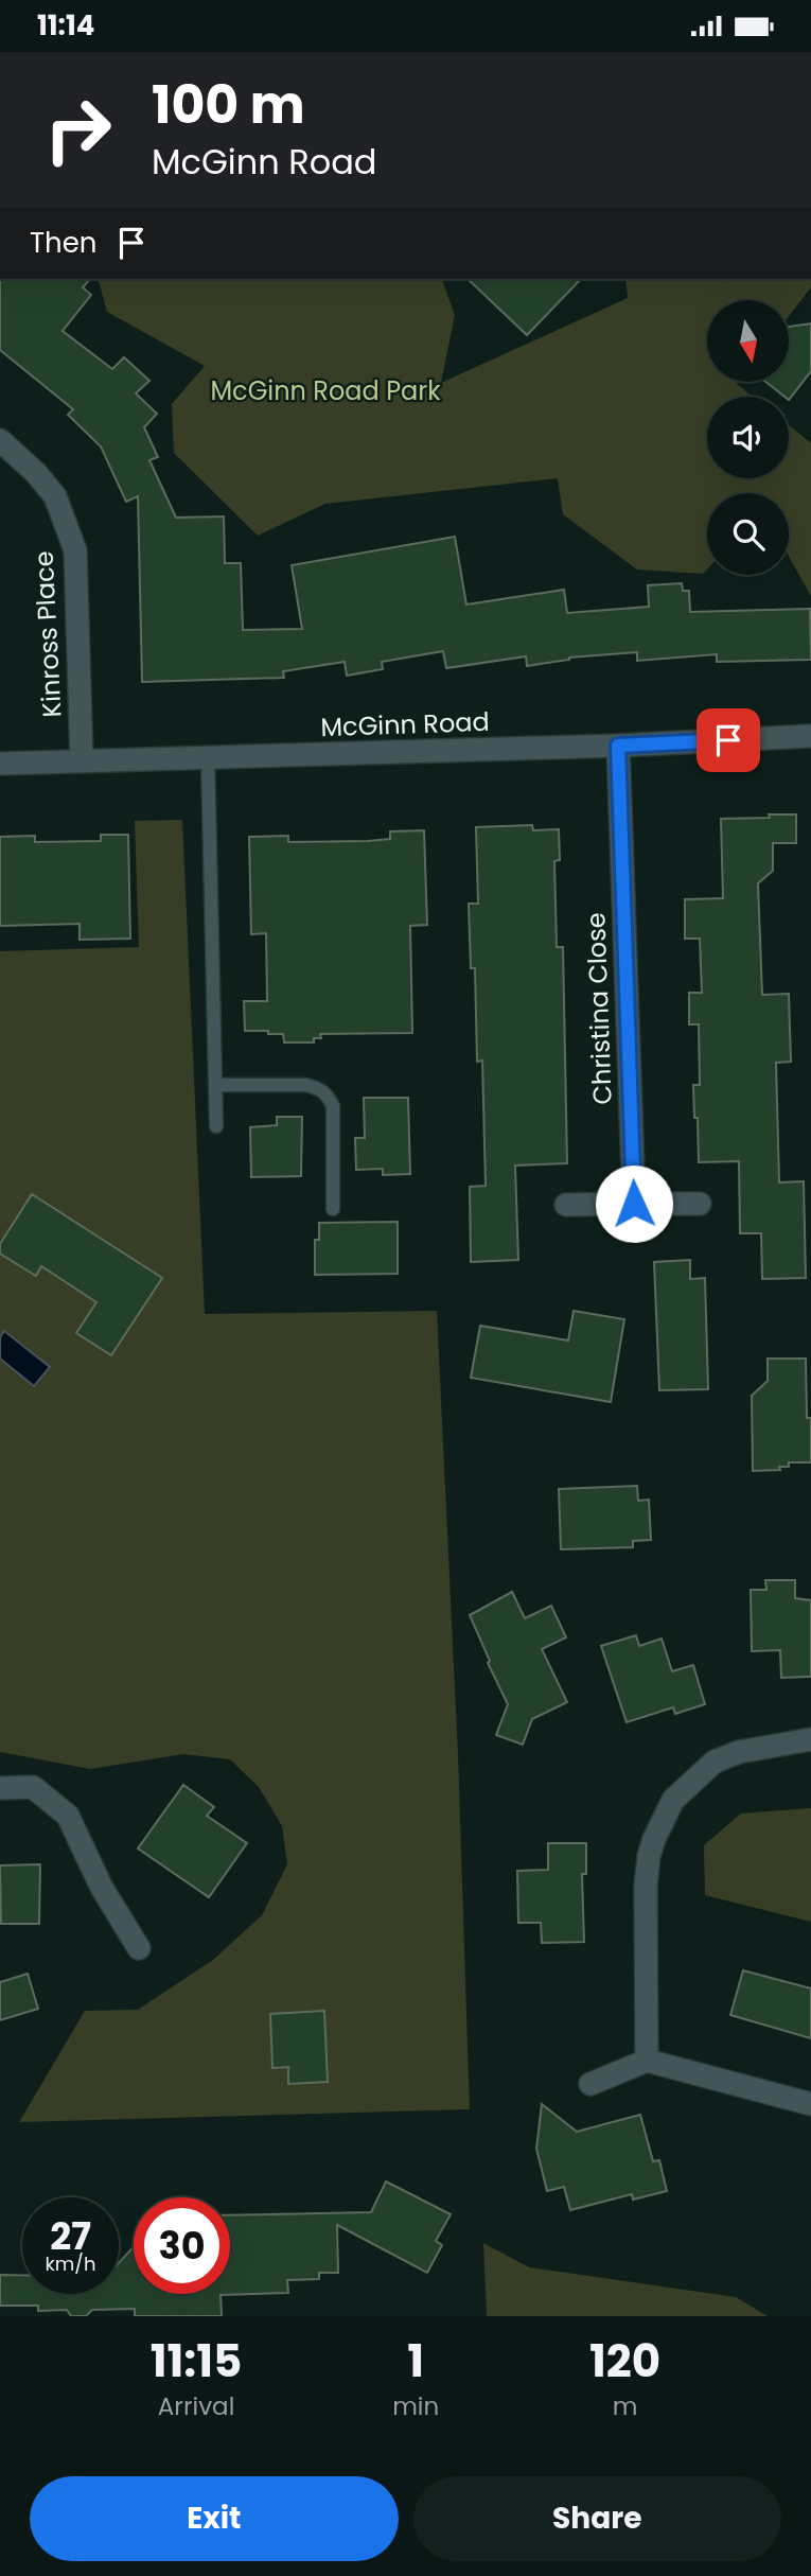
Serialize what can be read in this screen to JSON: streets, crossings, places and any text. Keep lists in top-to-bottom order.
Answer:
{
  "streets": {
    "street": ["Kinross Place", "McGinn Road", "Christina Close"]
  },
  "crossings": [
    ["Kinross Place", "McGinn Road"],
    ["McGinn Road", "Christina Close"]
  ],
  "parks": ["McGinn Road Park"],
  "north": "bottom",
  "page": {
    "status": "11:14",
    "turn": ["100 m", "McGinn Road"],
    "then": "Then",
    "speed": "27 km/h",
    "limit": "30",
    "eta": [
      "11:15",
      "Arrival",
      "1",
      "min",
      "120",
      "m"
    ],
    "buttons": ["Exit", "Share"]
  }
}
